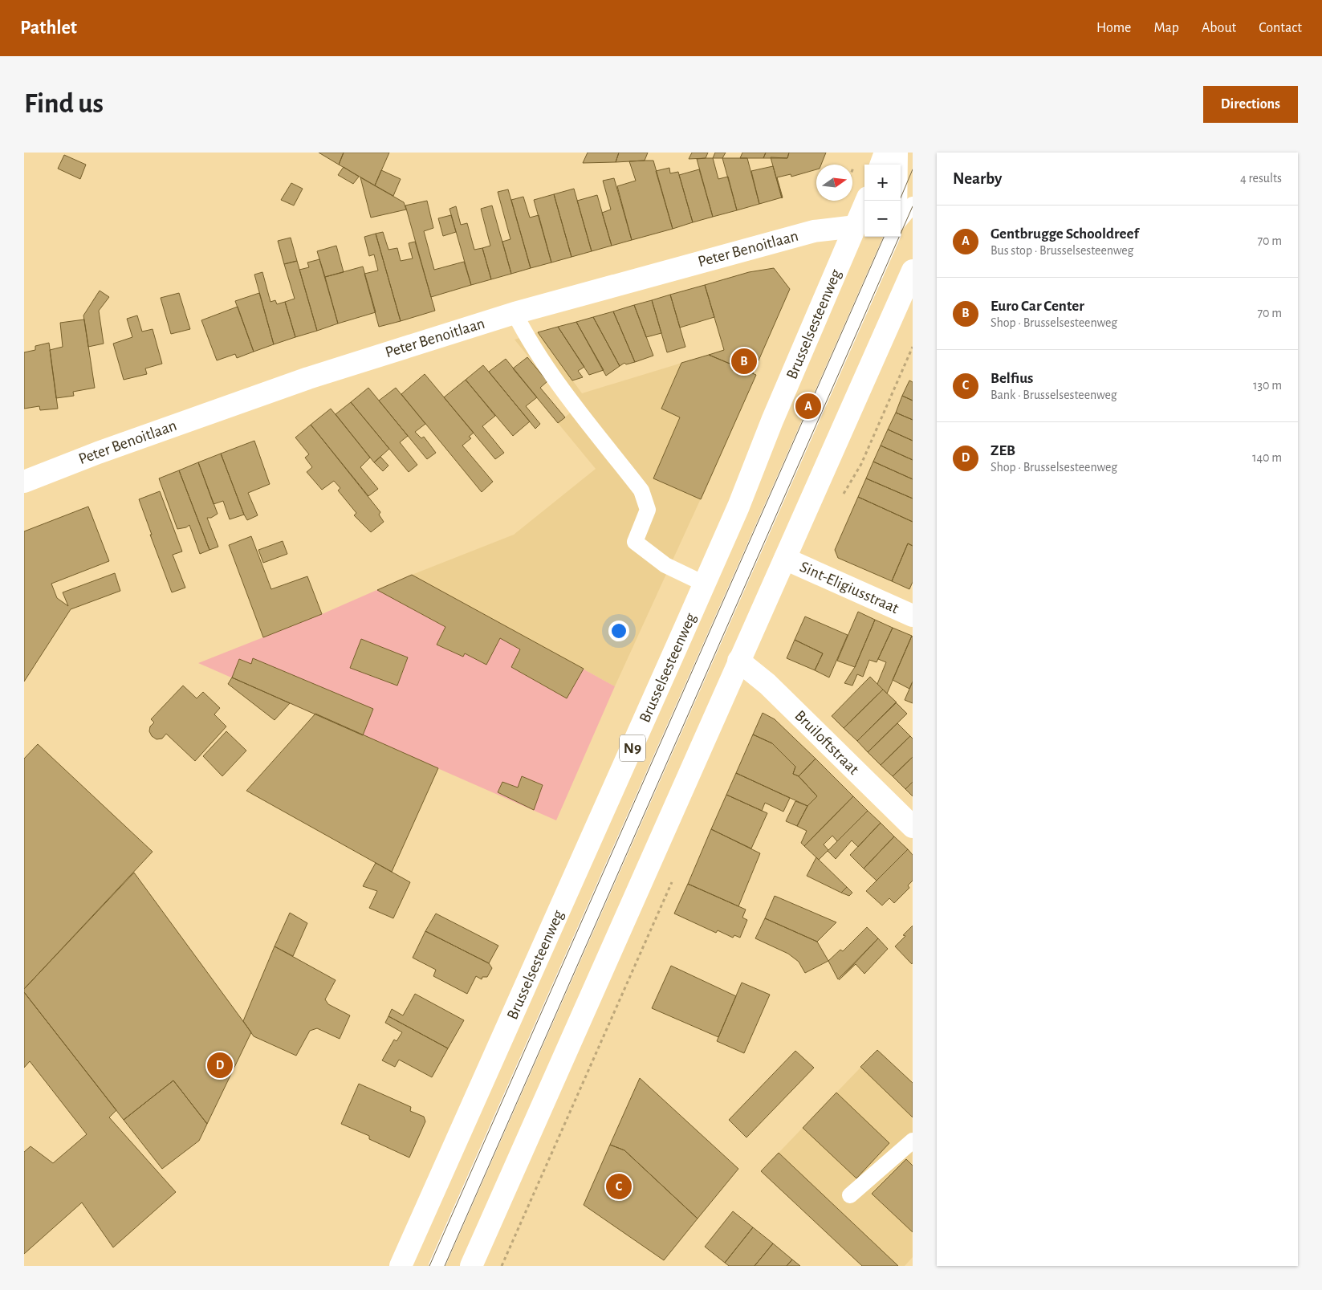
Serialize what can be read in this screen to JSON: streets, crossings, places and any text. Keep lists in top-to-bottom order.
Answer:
{
  "streets": {
    "main road": [
      "Peter Benoitlaan",
      "Brusselsesteenweg",
      "Sint-Eligiusstraat",
      "Bruiloftstraat",
      "N9"
    ]
  },
  "crossings": [
    ["Peter Benoitlaan", "Brusselsesteenweg"]
  ],
  "north": "right",
  "page": {
    "header": "Pathlet",
    "nav": [
      "Home",
      "Map",
      "About",
      "Contact"
    ],
    "buttons": "Directions",
    "title": "Find us",
    "heading": ["Nearby", "4 results"],
    "map_buttons": ["+", "−"],
    "list": [
      {
        "mark": "A",
        "name": "Gentbrugge Schooldreef",
        "note": "Bus stop · Brusselsesteenweg",
        "value": "70 m"
      },
      {
        "mark": "B",
        "name": "Euro Car Center",
        "note": "Shop · Brusselsesteenweg",
        "value": "70 m"
      },
      {
        "mark": "C",
        "name": "Belfius",
        "note": "Bank · Brusselsesteenweg",
        "value": "130 m"
      },
      {
        "mark": "D",
        "name": "ZEB",
        "note": "Shop · Brusselsesteenweg",
        "value": "140 m"
      }
    ],
    "pins": [
      "B",
      "A",
      "D",
      "C"
    ]
  }
}
